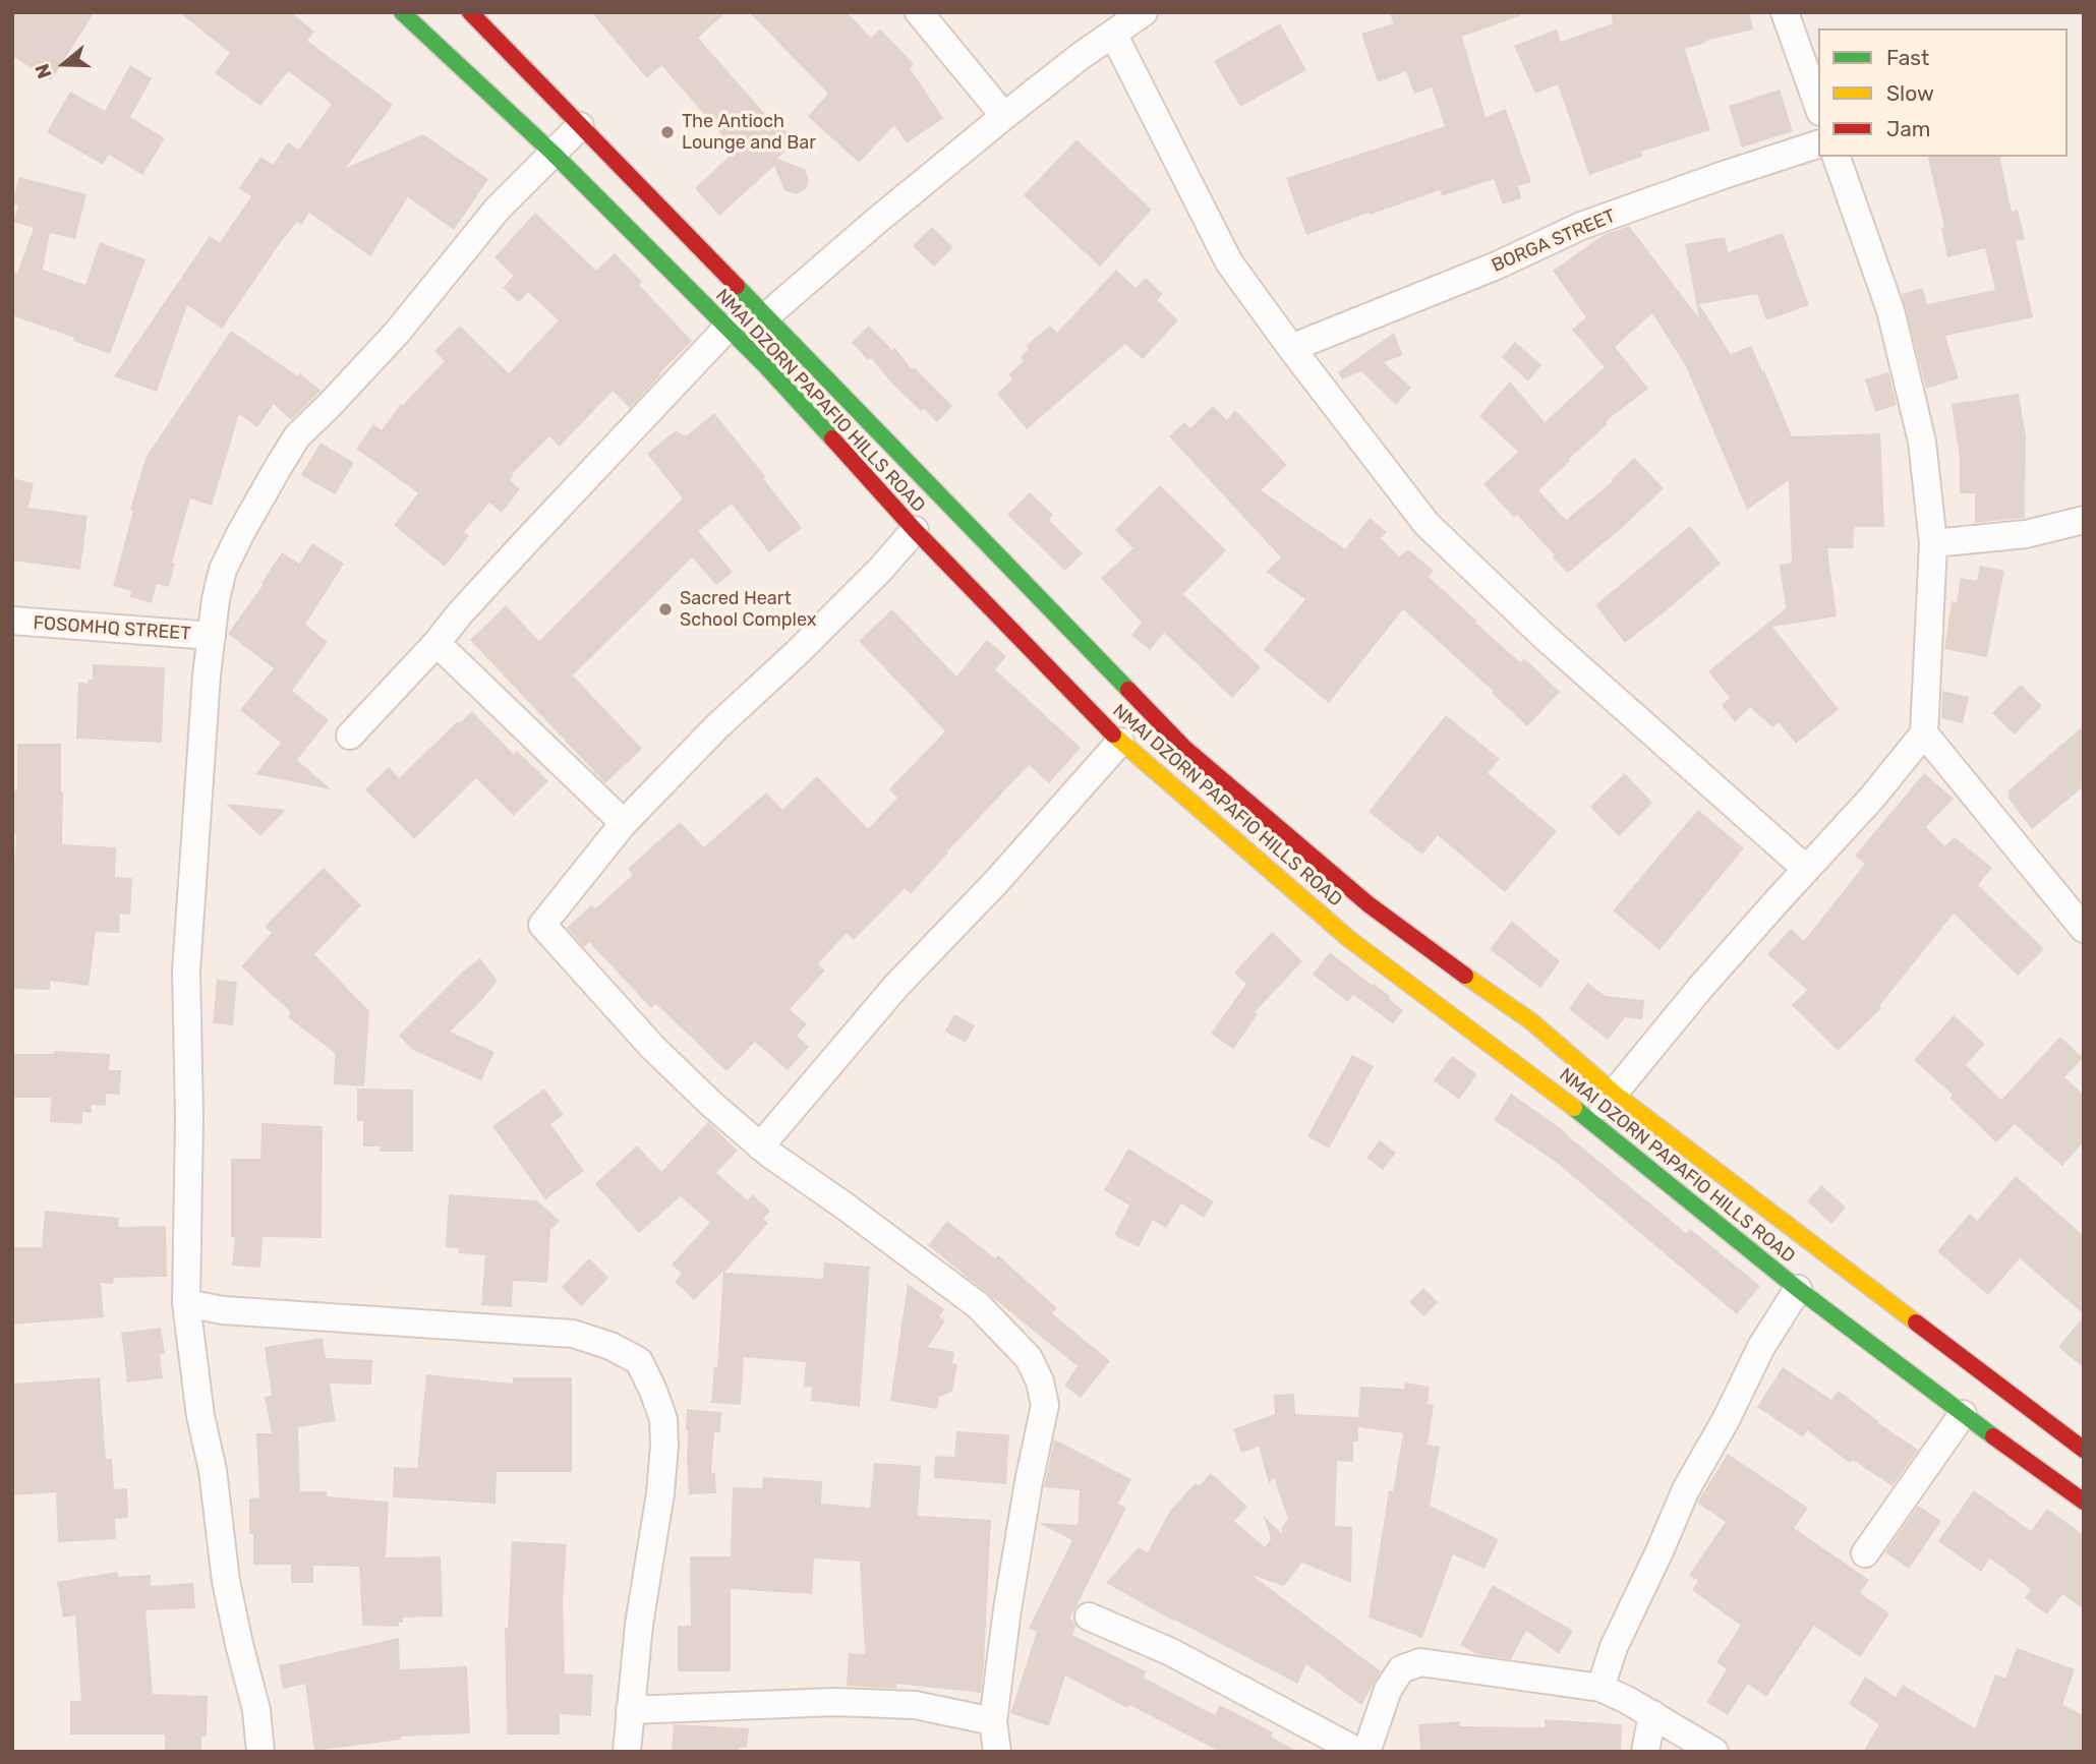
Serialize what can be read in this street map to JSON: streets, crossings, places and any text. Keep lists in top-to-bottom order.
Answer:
{
  "streets": {
    "street": ["BORGA STREET", "NMAI DZORN PAPAFIO HILLS ROAD", "FOSOMHQ STREET"]
  },
  "places": ["The Antioch Lounge and Bar", "Sacred Heart School Complex"],
  "legend": ["Fast", "Slow", "Jam"],
  "north": "left"
}
